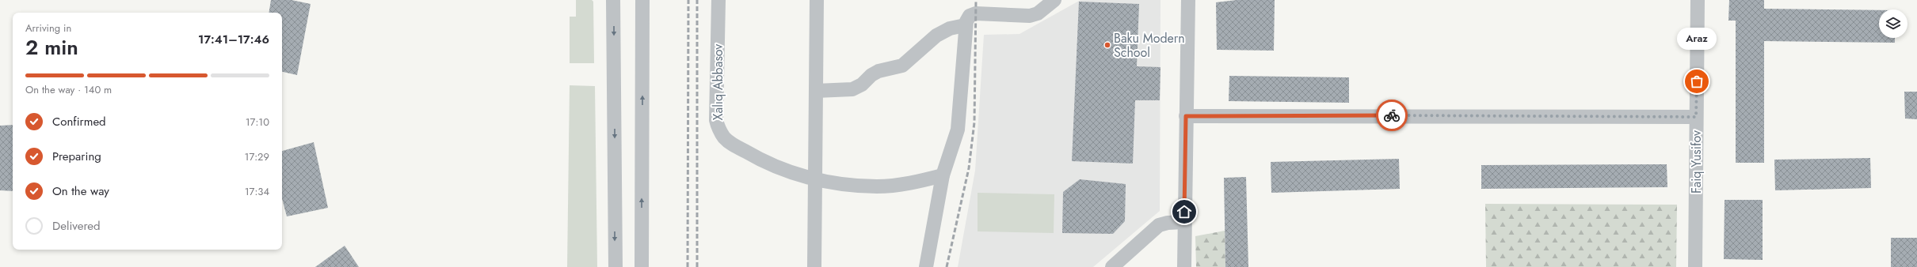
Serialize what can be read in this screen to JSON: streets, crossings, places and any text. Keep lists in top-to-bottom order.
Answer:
{
  "streets": {
    "street": ["Xalıq Abbasov", "Faiq Yusifov"]
  },
  "places": ["Baku Modern School", "Araz"],
  "page": {
    "heading": ["2 min", "Arriving in", "17:41–17:46"],
    "bubble": "Araz",
    "bar": "On the way · 140 m",
    "list": [
      ["Confirmed", "17:10"],
      ["Preparing", "17:29"],
      ["On the way", "17:34"],
      "Delivered"
    ]
  }
}
